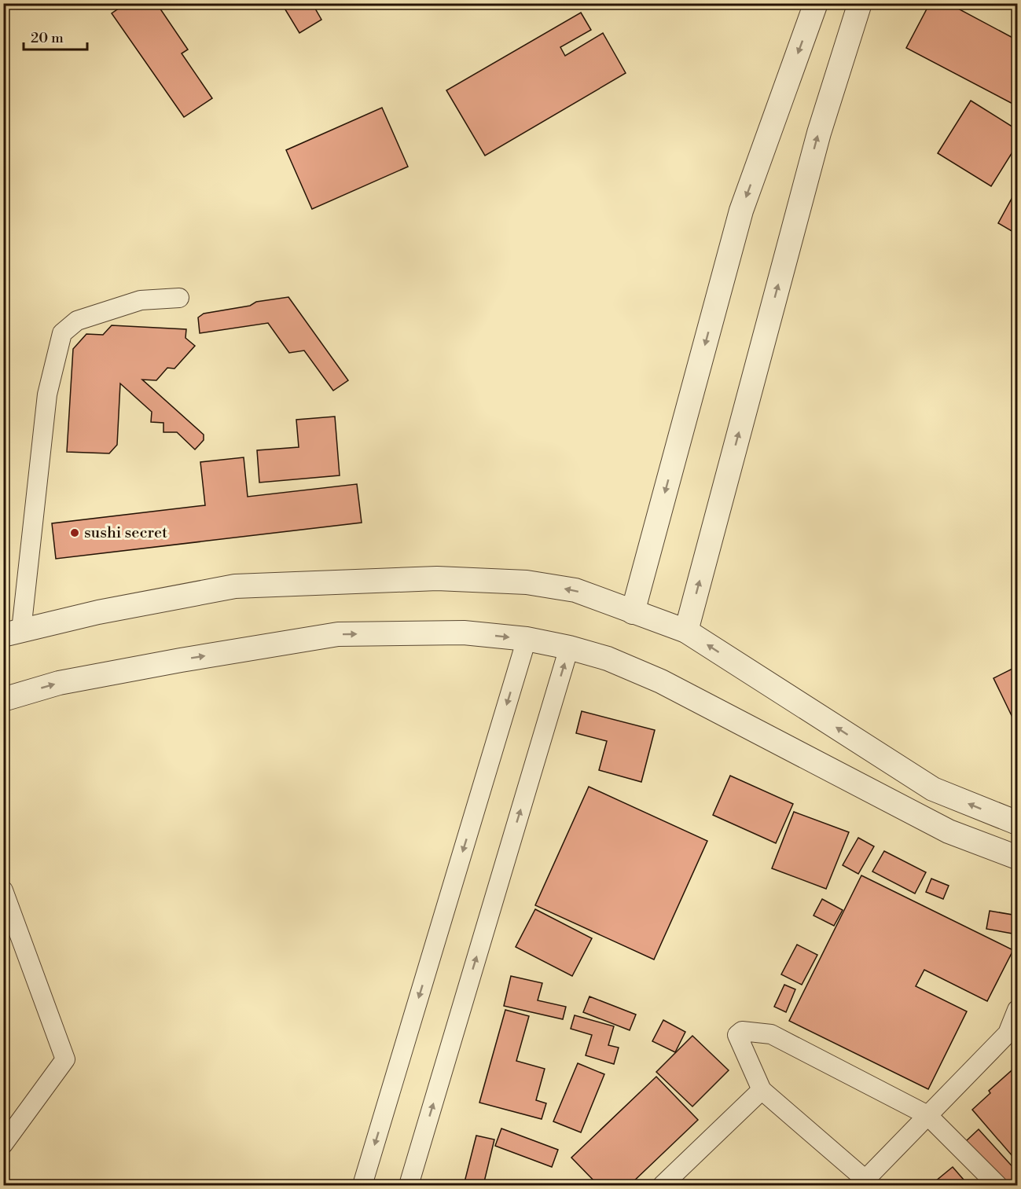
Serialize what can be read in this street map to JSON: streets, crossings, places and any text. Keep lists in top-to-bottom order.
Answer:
{
  "places": ["sushi secret"],
  "scale_bar": "20 m"
}
